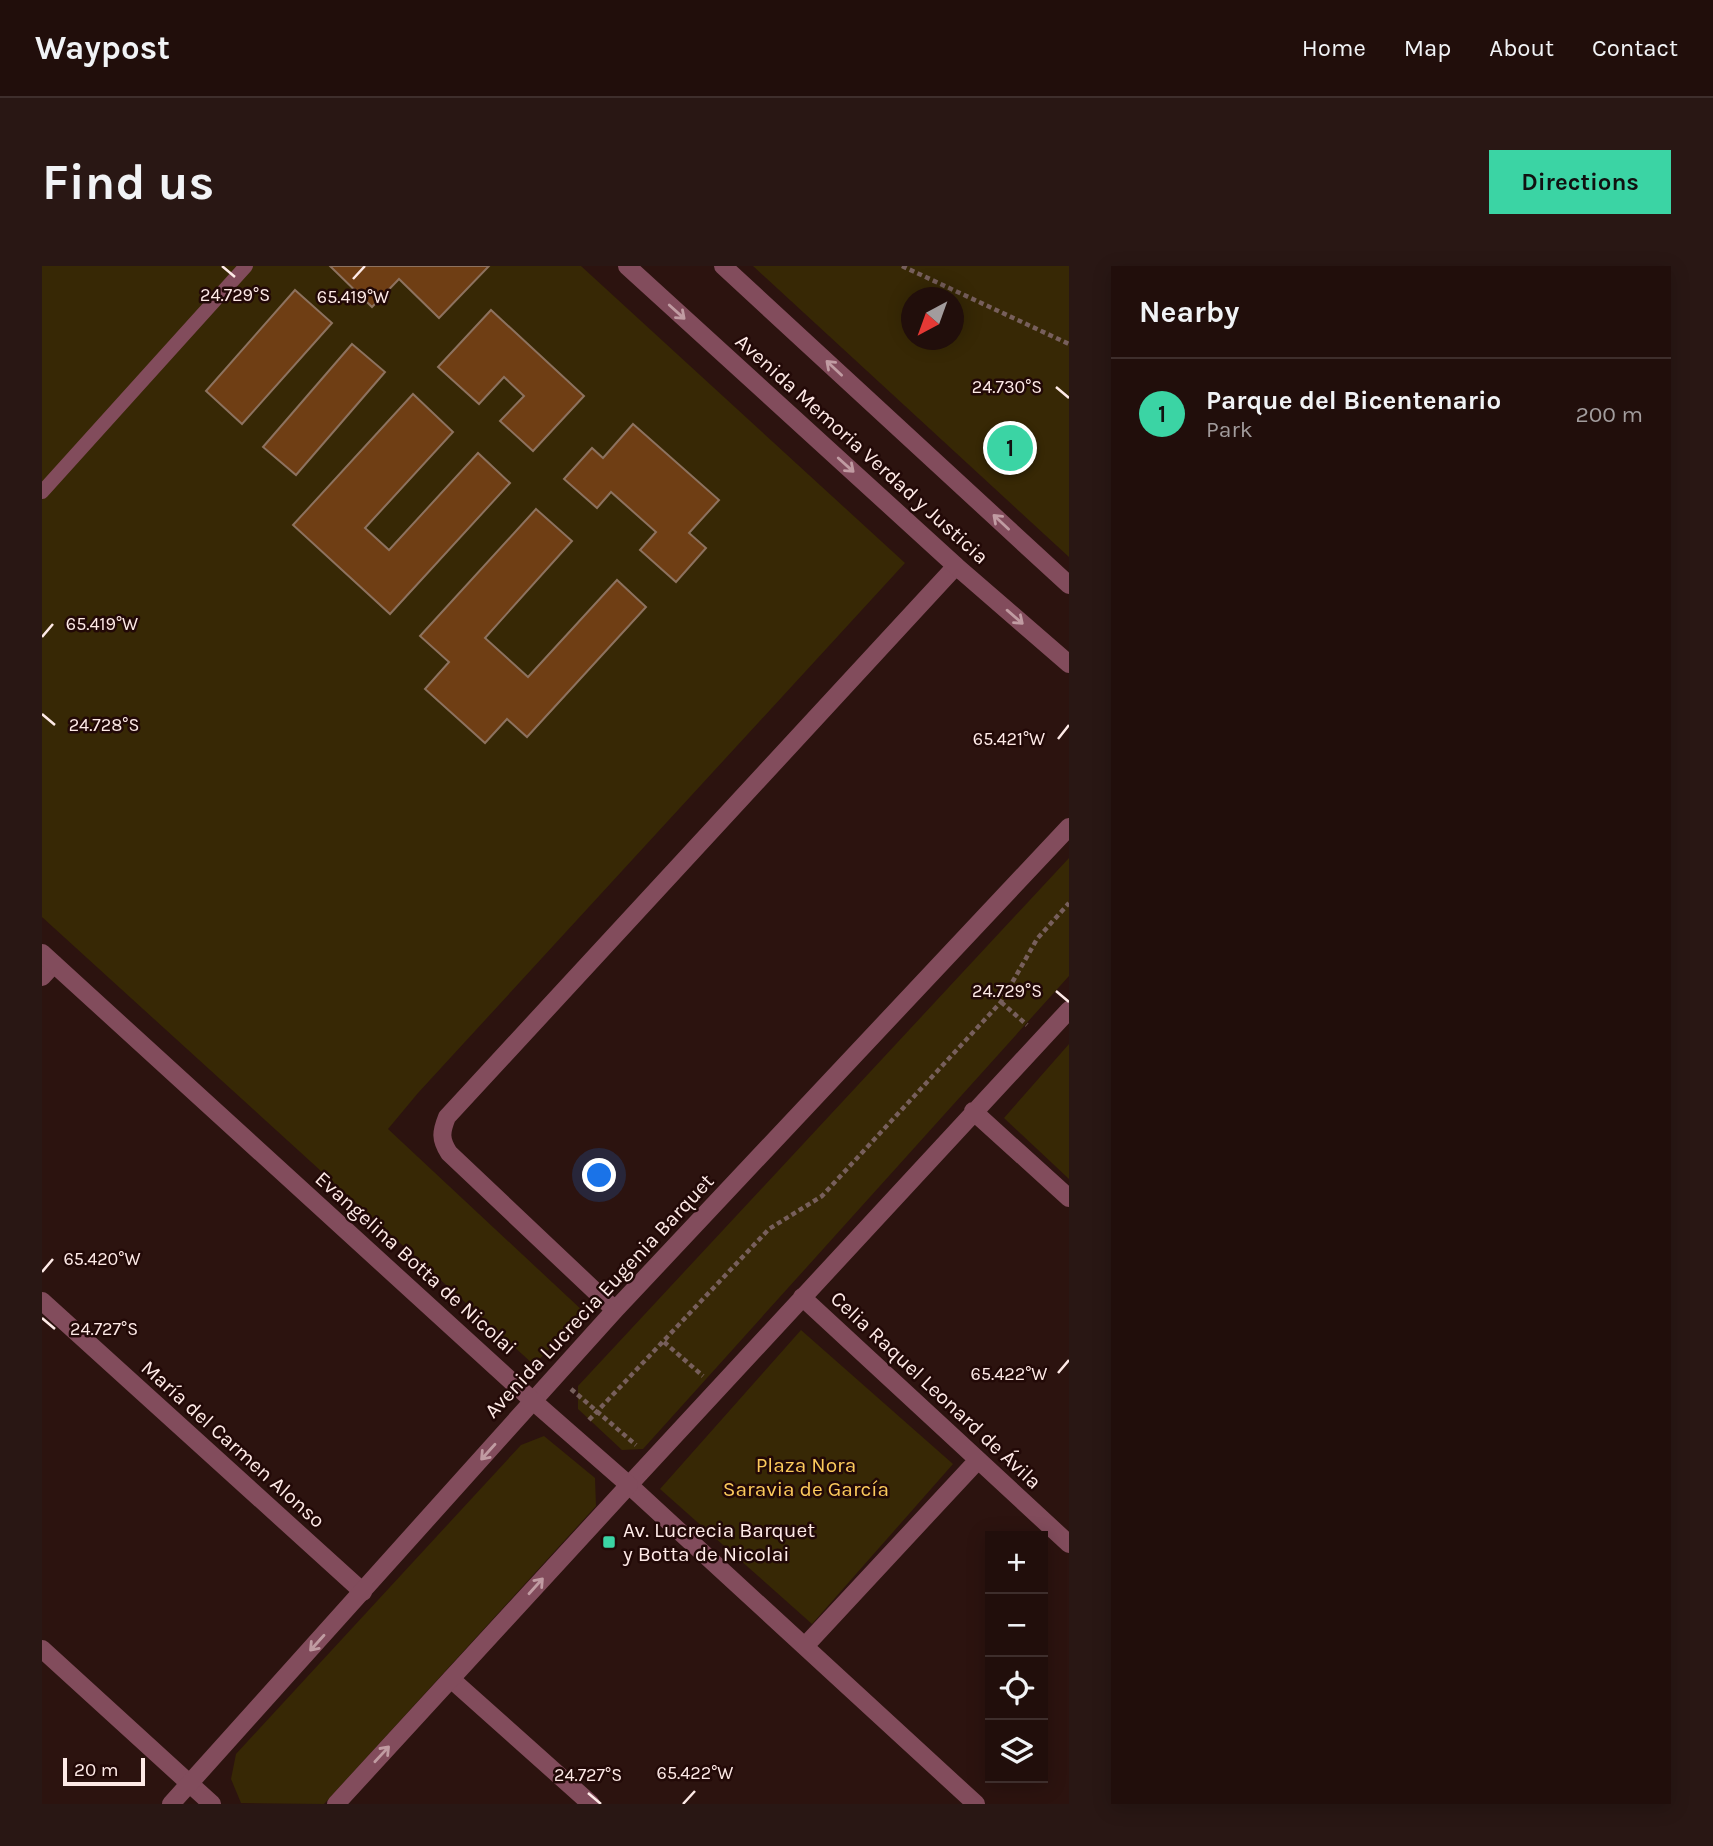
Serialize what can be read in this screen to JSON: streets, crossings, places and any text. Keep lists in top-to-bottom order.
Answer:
{
  "streets": {
    "street": [
      "Avenida Memoria Verdad y Justicia",
      "Evangelina Botta de Nicolai",
      "Avenida Lucrecia Eugenia Barquet",
      "Celia Raquel Leonard de Ávila",
      "María del Carmen Alonso"
    ]
  },
  "crossings": [
    ["Evangelina Botta de Nicolai", "Avenida Lucrecia Eugenia Barquet"],
    ["Avenida Lucrecia Eugenia Barquet", "María del Carmen Alonso"]
  ],
  "parks": ["Plaza Nora Saravia de García"],
  "places": {
    "transit": ["Av. Lucrecia Barquet y Botta de Nicolai"]
  },
  "scale_bar": "20 m",
  "north": "bottom left",
  "page": {
    "header": "Waypost",
    "nav": [
      "Home",
      "Map",
      "About",
      "Contact"
    ],
    "buttons": "Directions",
    "title": "Find us",
    "heading": "Nearby",
    "list": [
      {
        "mark": "1",
        "name": "Parque del Bicentenario",
        "note": "Park",
        "value": "200 m"
      }
    ],
    "pins": "1",
    "map_buttons": ["+", "−"],
    "scale": "20 m"
  },
  "coordinates": [
    "24.729°S",
    "65.419°W",
    "24.730°S",
    "24.728°S",
    "65.421°W",
    "65.420°W",
    "24.727°S",
    "65.422°W"
  ]
}
